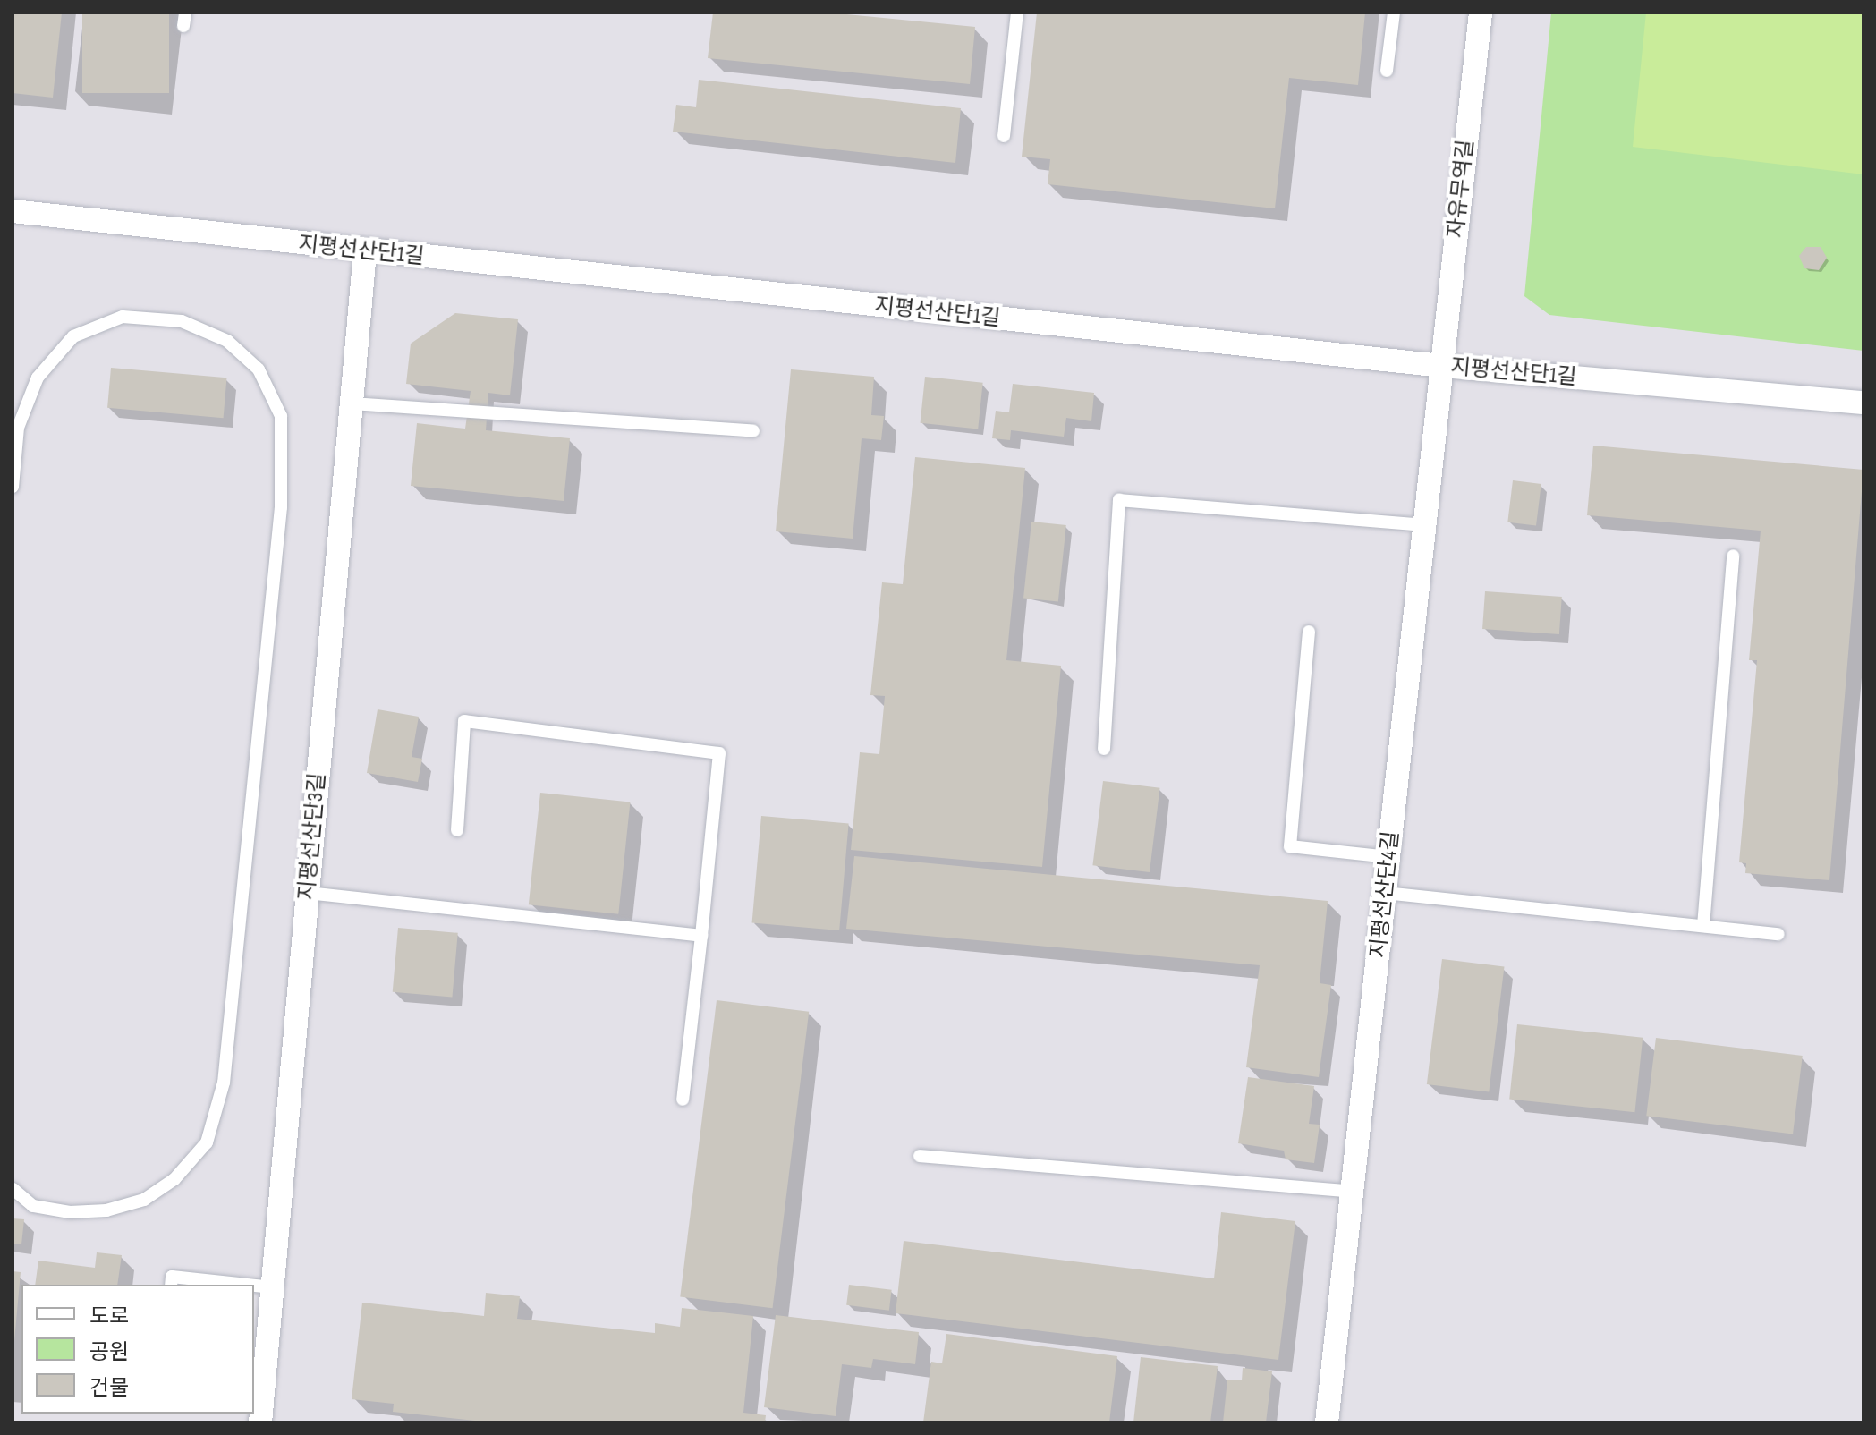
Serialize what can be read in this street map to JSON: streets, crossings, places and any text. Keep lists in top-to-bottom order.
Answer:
{
  "streets": {
    "street": [
      "자유무역길",
      "지평선산단1길",
      "지평선산단3길",
      "지평선산단4길"
    ]
  },
  "crossings": [
    ["자유무역길", "지평선산단1길"],
    ["자유무역길", "지평선산단4길"],
    ["지평선산단1길", "지평선산단3길"],
    ["지평선산단1길", "지평선산단4길"]
  ],
  "legend": ["도로", "공원", "건물"]
}
